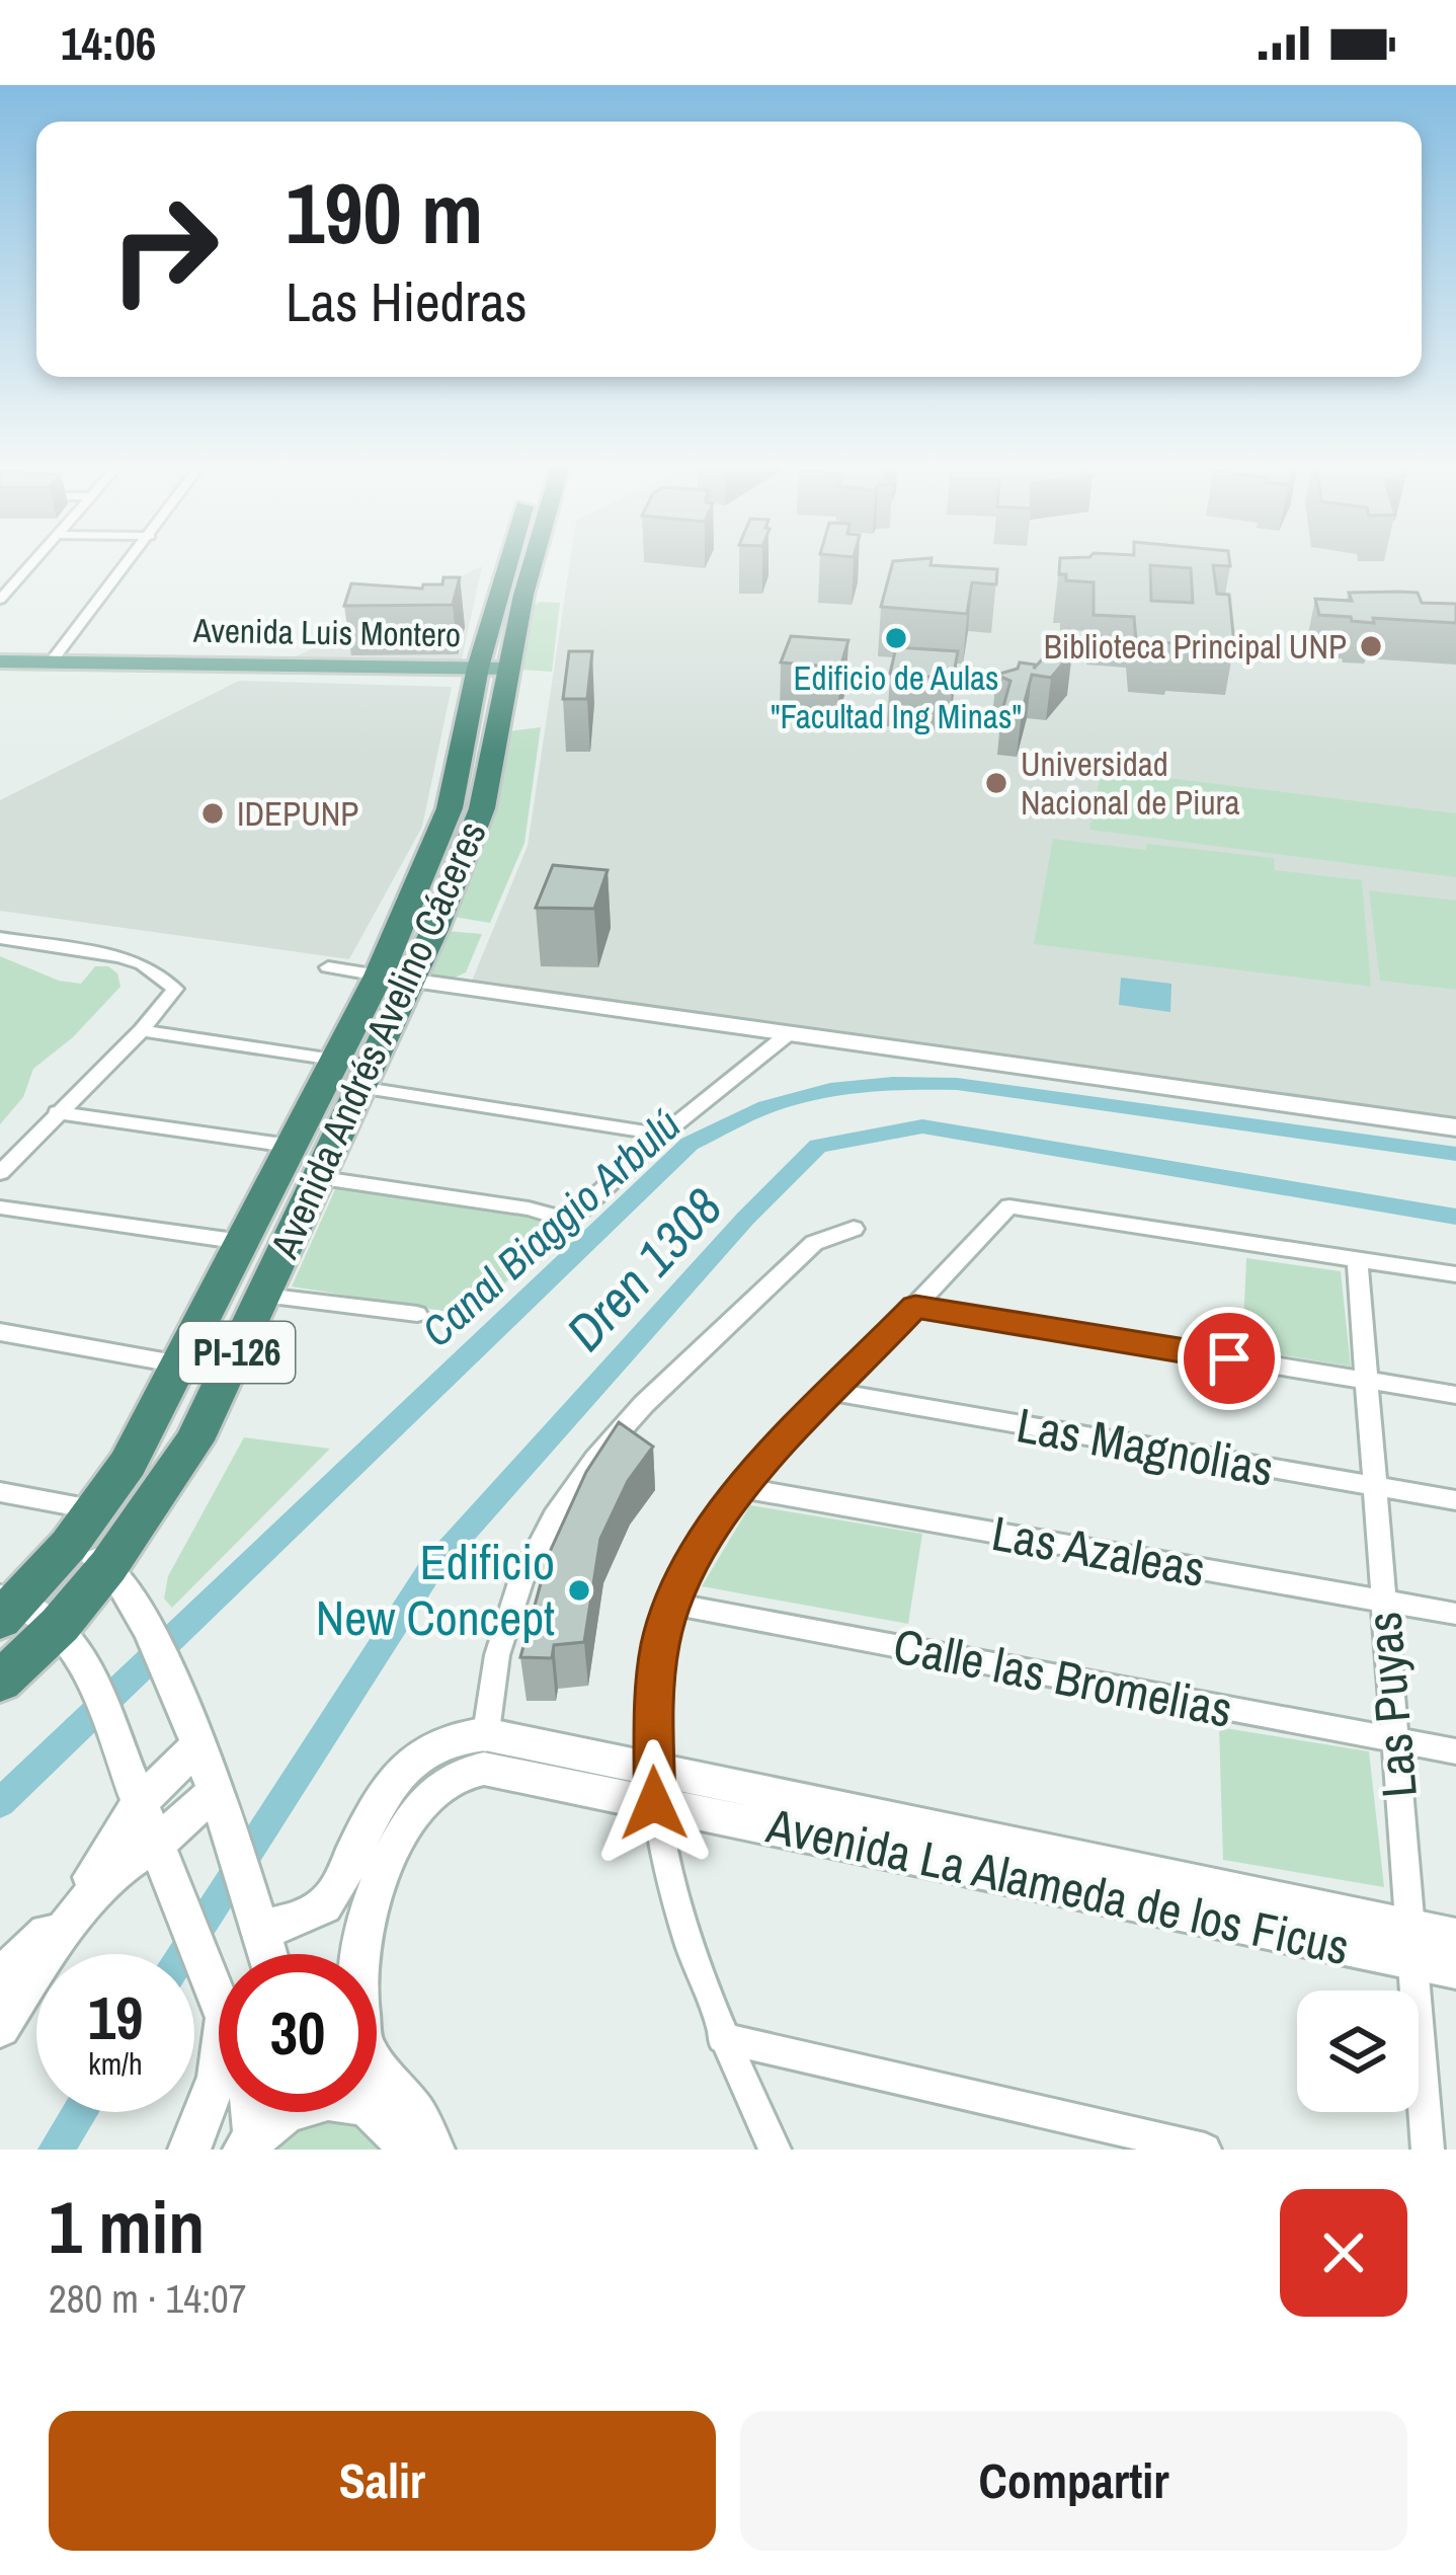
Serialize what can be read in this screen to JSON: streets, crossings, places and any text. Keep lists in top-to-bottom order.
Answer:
{
  "streets": {
    "highway": ["Avenida Andrés Avelino Cáceres", "PI-126"],
    "main road": ["Avenida Luis Montero"],
    "street": [
      "Las Magnolias",
      "Las Azaleas",
      "Calle las Bromelias",
      "Las Puyas",
      "Avenida La Alameda de los Ficus"
    ]
  },
  "crossings": [
    ["Avenida Luis Montero", "Avenida Andrés Avelino Cáceres"],
    ["Las Magnolias", "Las Puyas"],
    ["Las Azaleas", "Las Puyas"],
    ["Calle las Bromelias", "Las Puyas"],
    ["Las Puyas", "Avenida La Alameda de los Ficus"]
  ],
  "water": ["Canal Biaggio Arbulú", "Dren 1308"],
  "places": [
    "Edificio de Aulas \"Facultad Ing Minas\"",
    "Biblioteca Principal UNP",
    "Universidad Nacional de Piura",
    "IDEPUNP",
    "Edificio New Concept"
  ],
  "page": {
    "status": "14:06",
    "turn": ["190 m", "Las Hiedras"],
    "speed": "19 km/h",
    "limit": "30",
    "heading": ["1 min", "280 m · 14:07"],
    "buttons": ["Salir", "Compartir"]
  }
}
